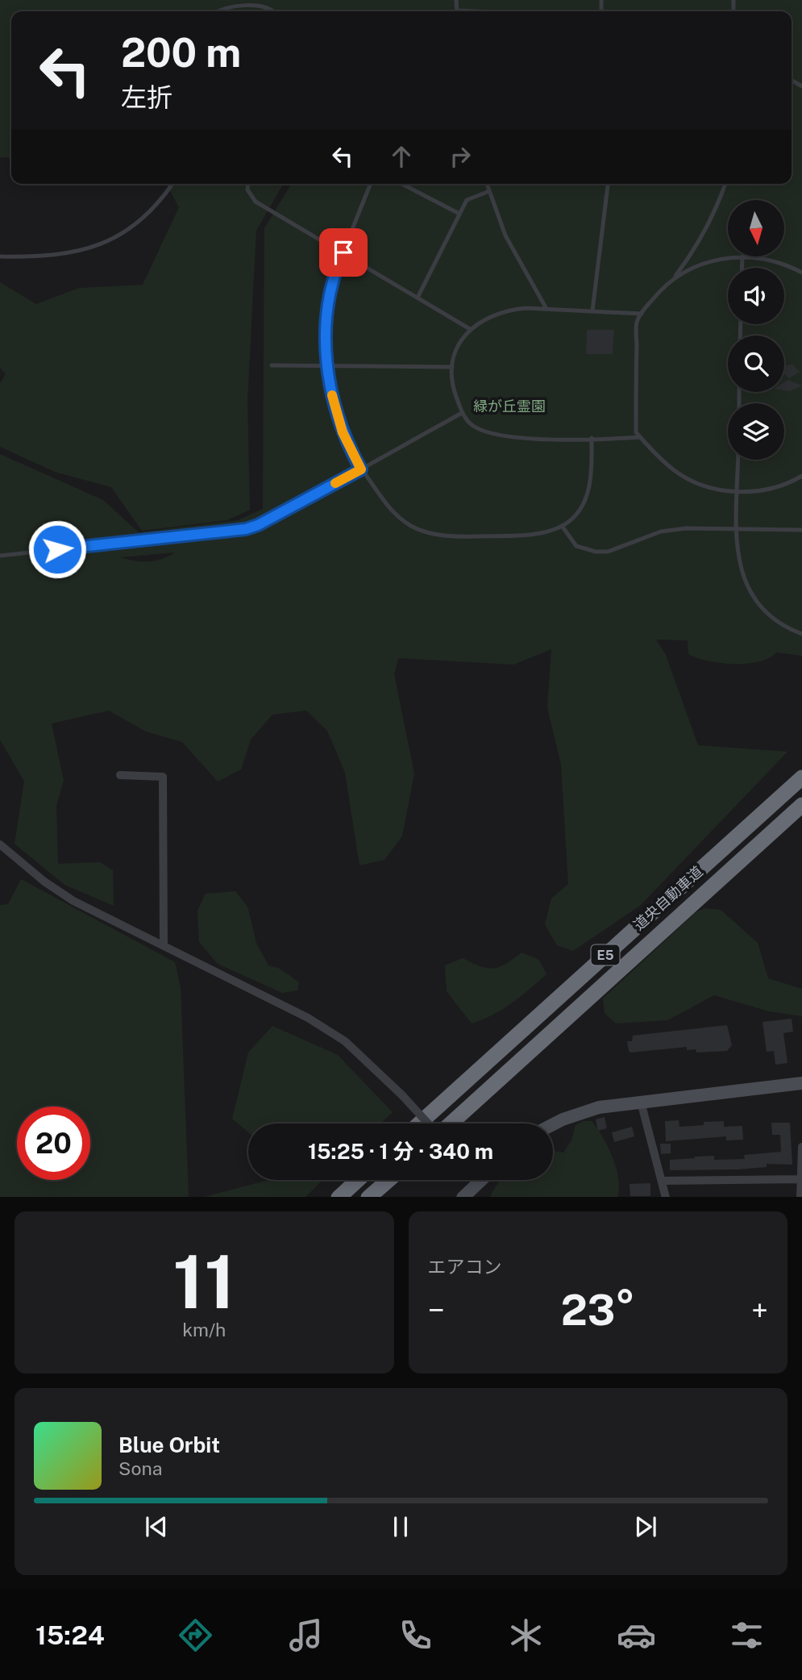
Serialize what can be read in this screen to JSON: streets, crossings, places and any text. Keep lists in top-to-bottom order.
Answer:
{
  "streets": {
    "highway": ["道央自動車道", "E5"]
  },
  "parks": ["緑が丘霊園"],
  "north": "bottom",
  "page": {
    "turn": ["200 m", "左折"],
    "limit": "20",
    "trip": "15:25 · 1 分 · 340 m",
    "tile": [
      ["11", "km/h"],
      "エアコン"
    ],
    "heat": ["−", "23°", "+"],
    "song": ["Blue Orbit", "Sona"],
    "tabs": "15:24"
  }
}
